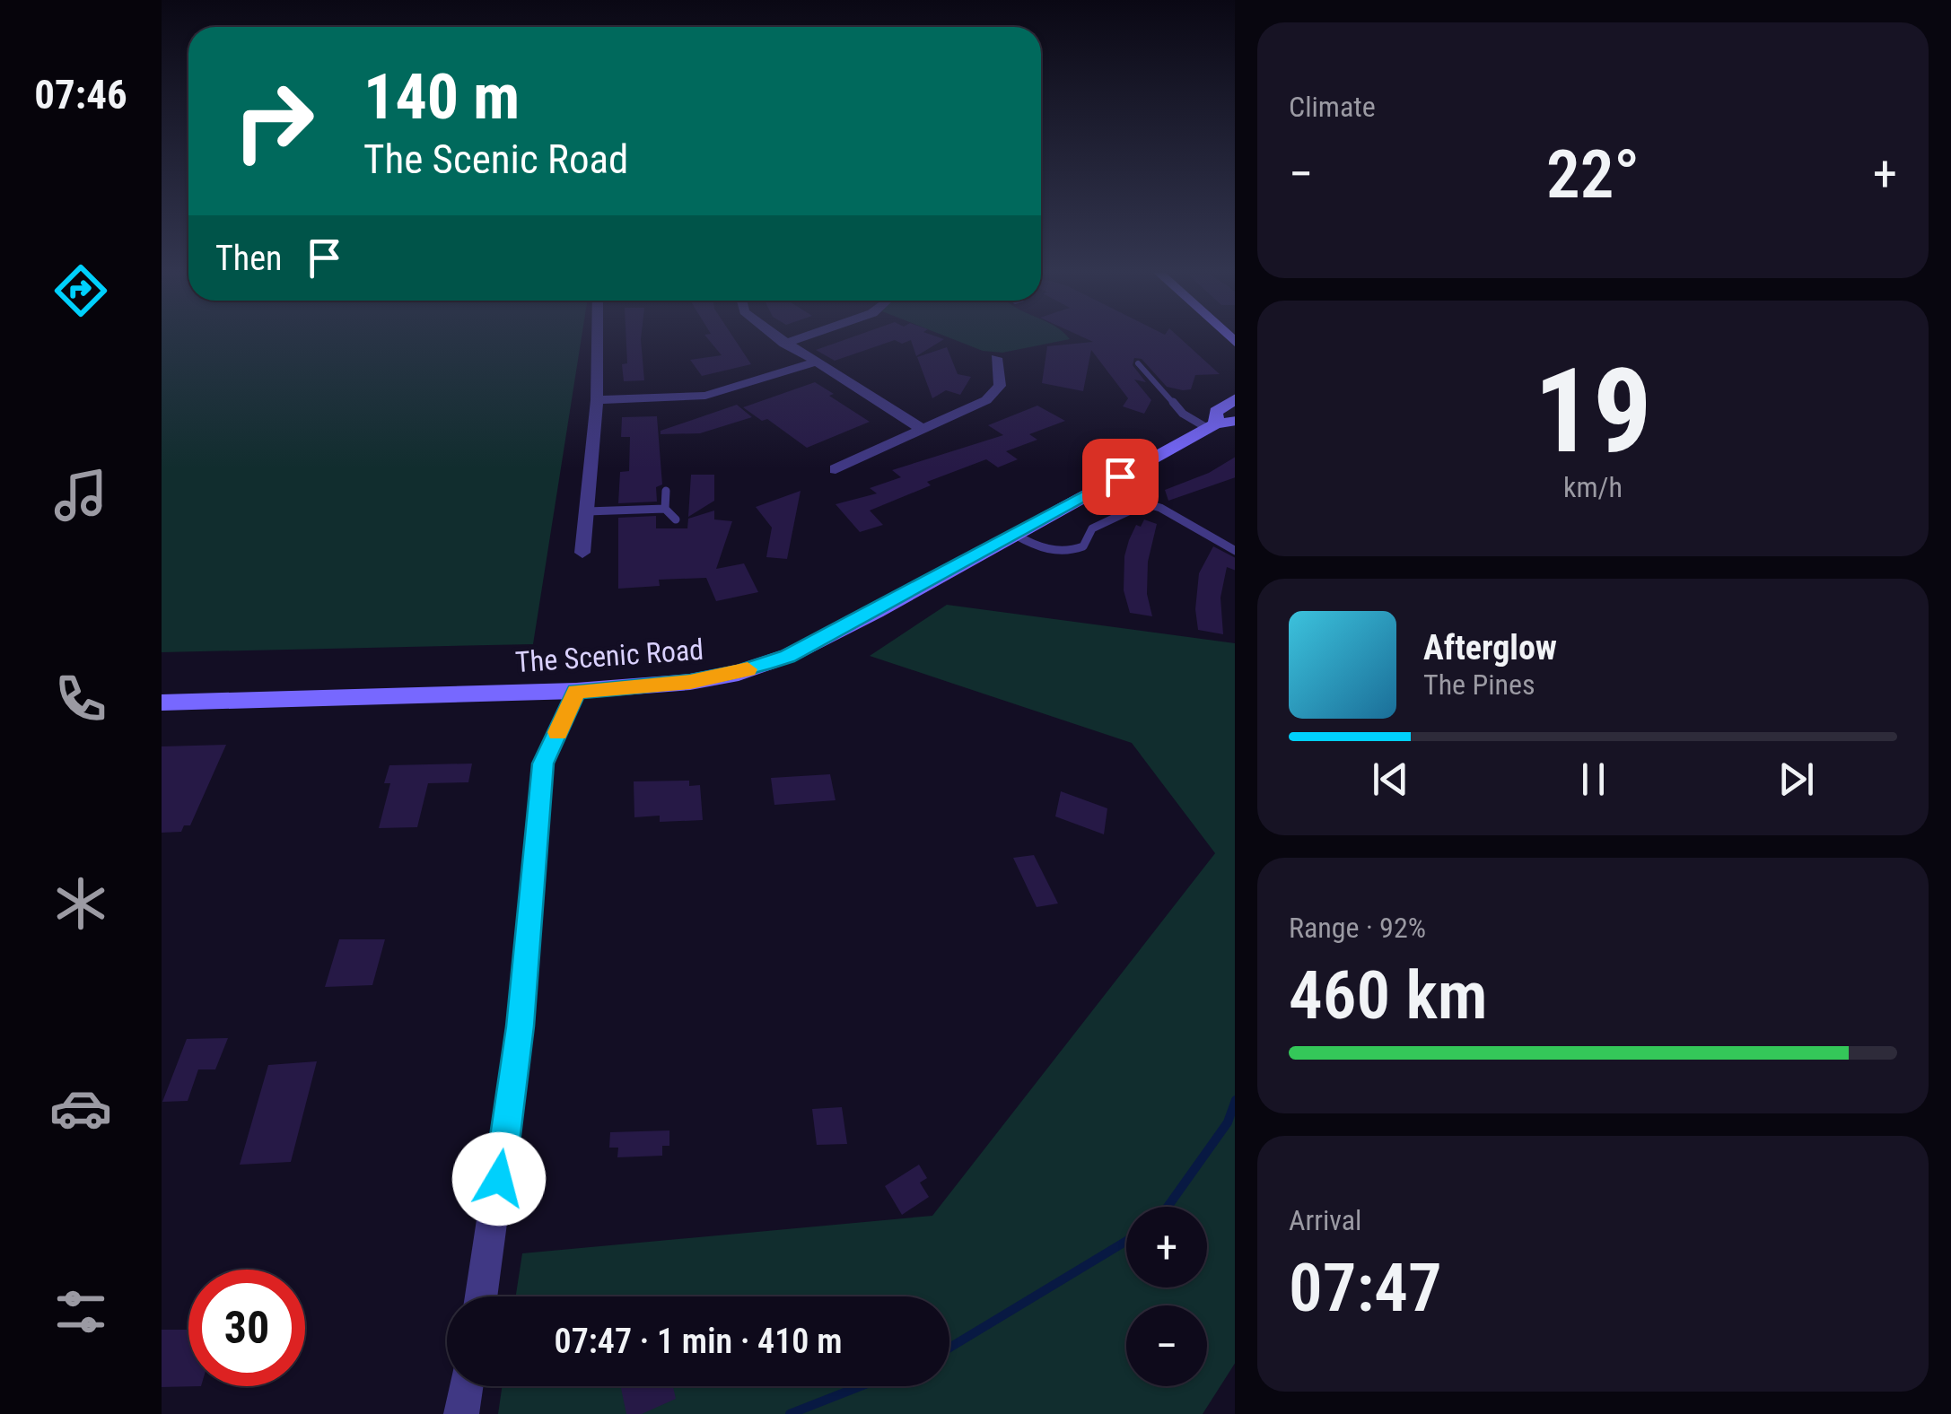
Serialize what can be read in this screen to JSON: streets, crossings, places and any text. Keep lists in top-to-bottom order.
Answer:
{
  "streets": {
    "main road": ["The Scenic Road"]
  },
  "page": {
    "tabs": "07:46",
    "tile": [
      "Climate",
      ["19", "km/h"],
      ["Range · 92%", "460 km"],
      ["Arrival", "07:47"]
    ],
    "turn": ["140 m", "The Scenic Road"],
    "heat": ["−", "22°", "+"],
    "then": "Then",
    "song": ["Afterglow", "The Pines"],
    "map_buttons": ["+", "−"],
    "limit": "30",
    "trip": "07:47 · 1 min · 410 m"
  }
}
